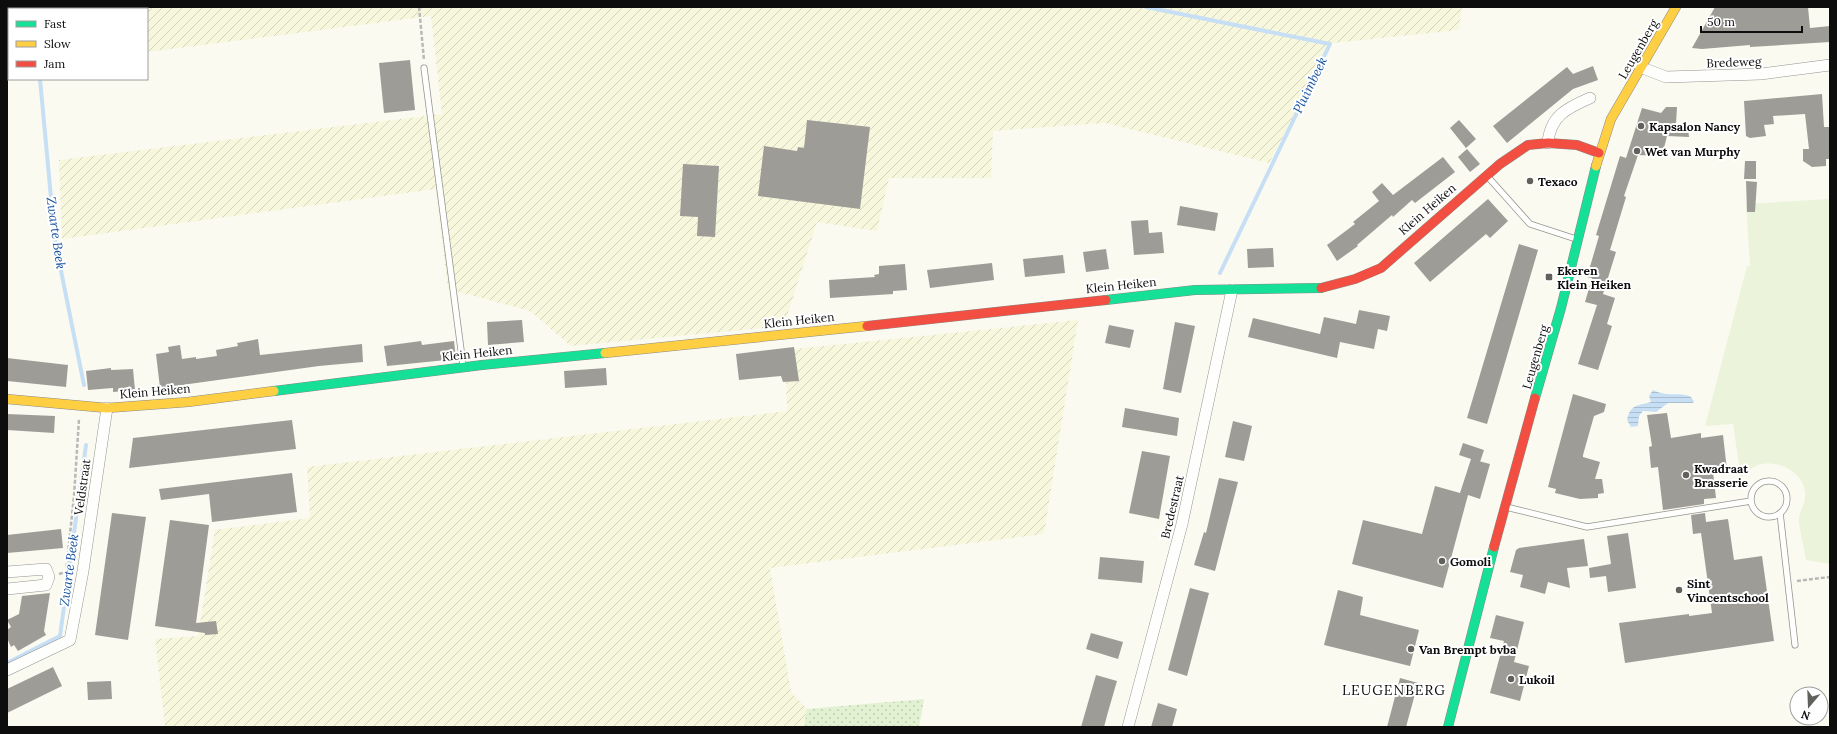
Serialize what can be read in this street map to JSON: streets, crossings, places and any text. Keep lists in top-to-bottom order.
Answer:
{
  "streets": {
    "street": [
      "Leugenberg",
      "Bredeweg",
      "Klein Heiken",
      "Veldstraat",
      "Bredestraat"
    ]
  },
  "crossings": [
    ["Leugenberg", "Bredeweg"],
    ["Leugenberg", "Klein Heiken"],
    ["Klein Heiken", "Veldstraat"],
    ["Klein Heiken", "Bredestraat"]
  ],
  "districts": ["LEUGENBERG"],
  "water": ["Pluimbeek", "Zwarte Beek"],
  "places": {
    "other": [
      "Kapsalon Nancy",
      "Wet van Murphy",
      "Texaco",
      "Kwadraat Brasserie",
      "Gomoli",
      "Sint Vincentschool",
      "Van Brempt bvba",
      "Lukoil"
    ],
    "transit": ["Ekeren Klein Heiken"]
  },
  "legend": ["Fast", "Slow", "Jam"],
  "scale_bar": "50 m",
  "north": "bottom"
}
